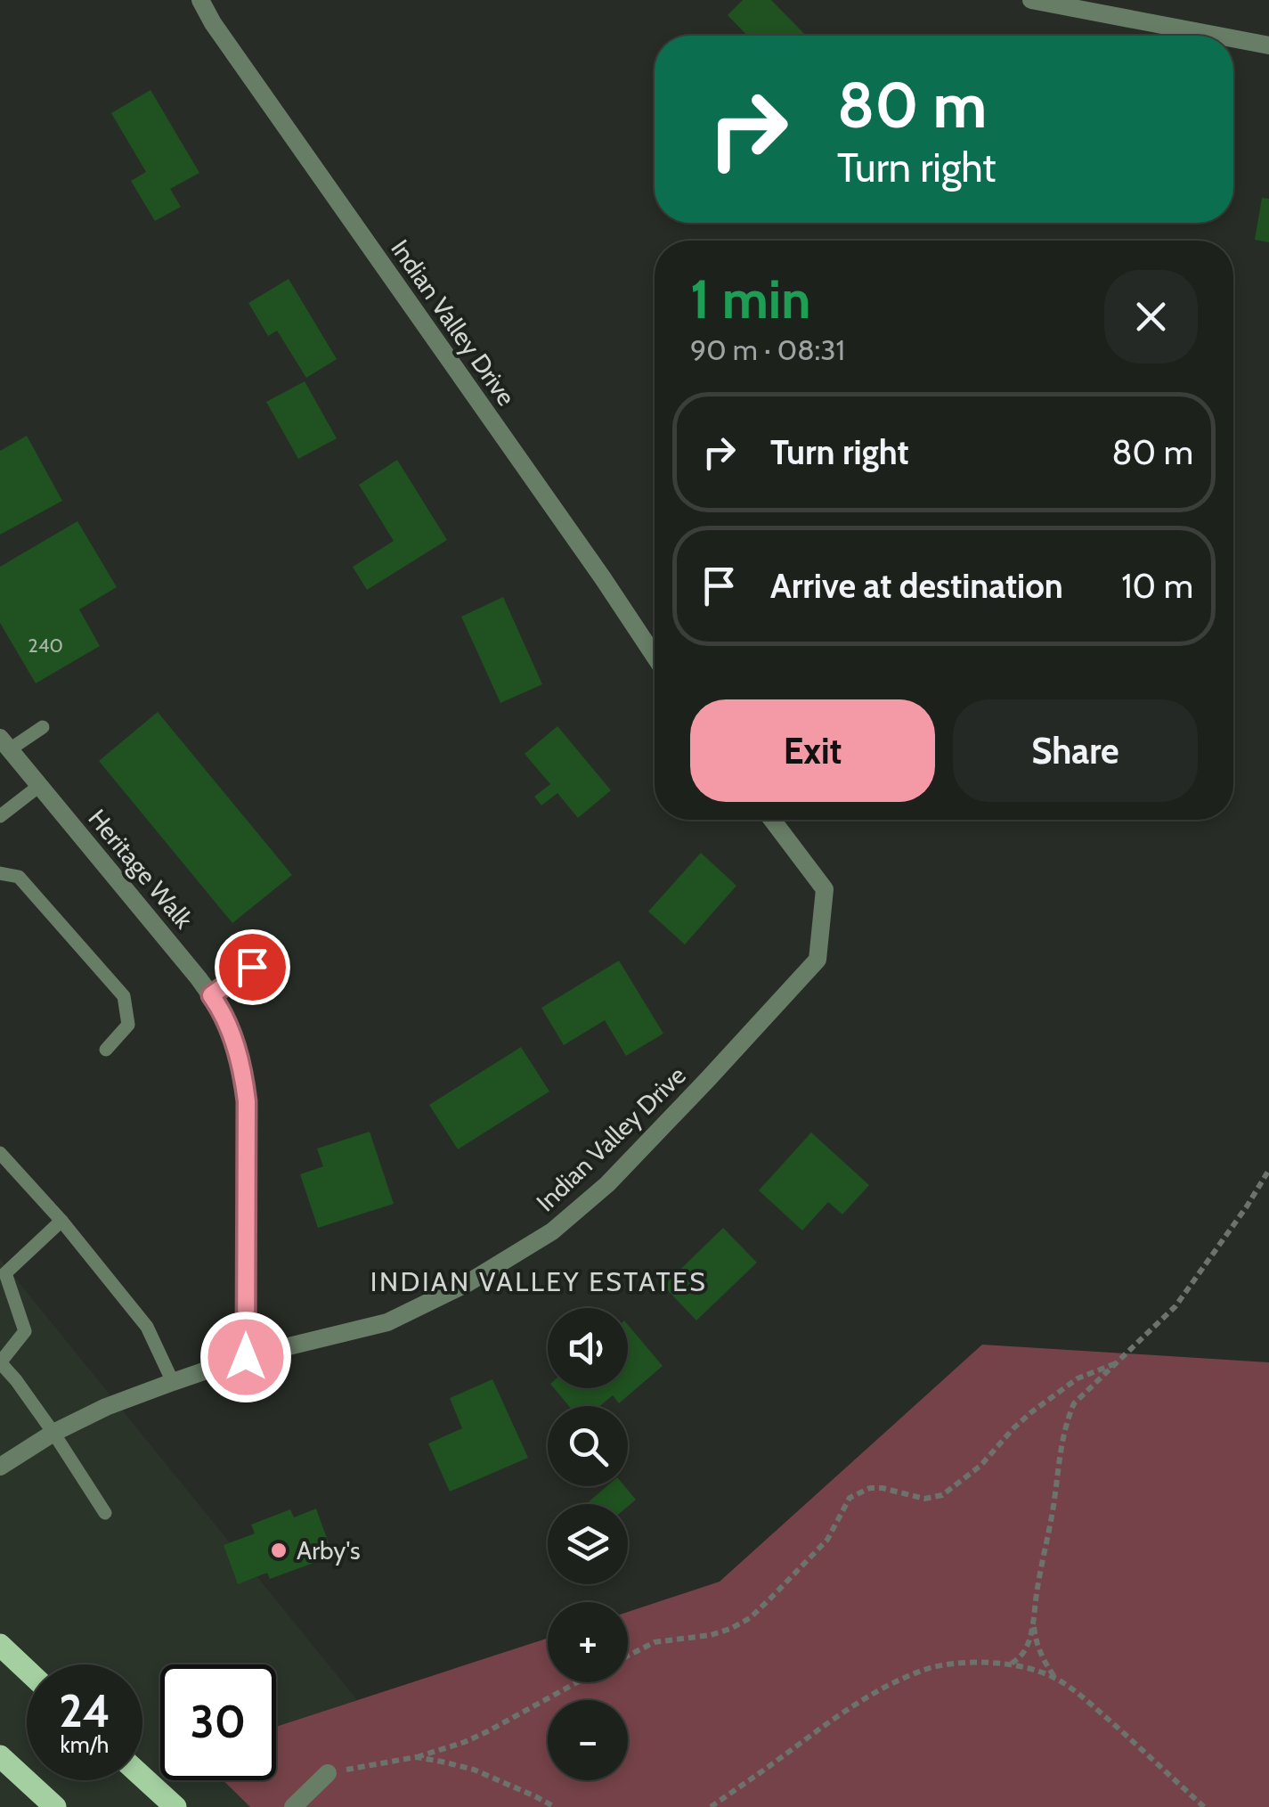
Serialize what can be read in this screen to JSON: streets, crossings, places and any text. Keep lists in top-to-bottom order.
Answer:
{
  "streets": {
    "street": ["Indian Valley Drive", "Heritage Walk"]
  },
  "crossings": [
    ["Indian Valley Drive", "Heritage Walk"]
  ],
  "districts": ["INDIAN VALLEY ESTATES"],
  "places": ["Arby's"],
  "house_numbers": ["240"],
  "page": {
    "turn": ["80 m", "Turn right"],
    "heading": ["1 min", "90 m · 08:31"],
    "list": [
      {
        "name": "Turn right",
        "value": "80 m"
      },
      {
        "name": "Arrive at destination",
        "value": "10 m"
      }
    ],
    "buttons": ["Exit", "Share"],
    "map_buttons": ["+", "−"],
    "speed": "24 km/h",
    "limit": "30"
  }
}
